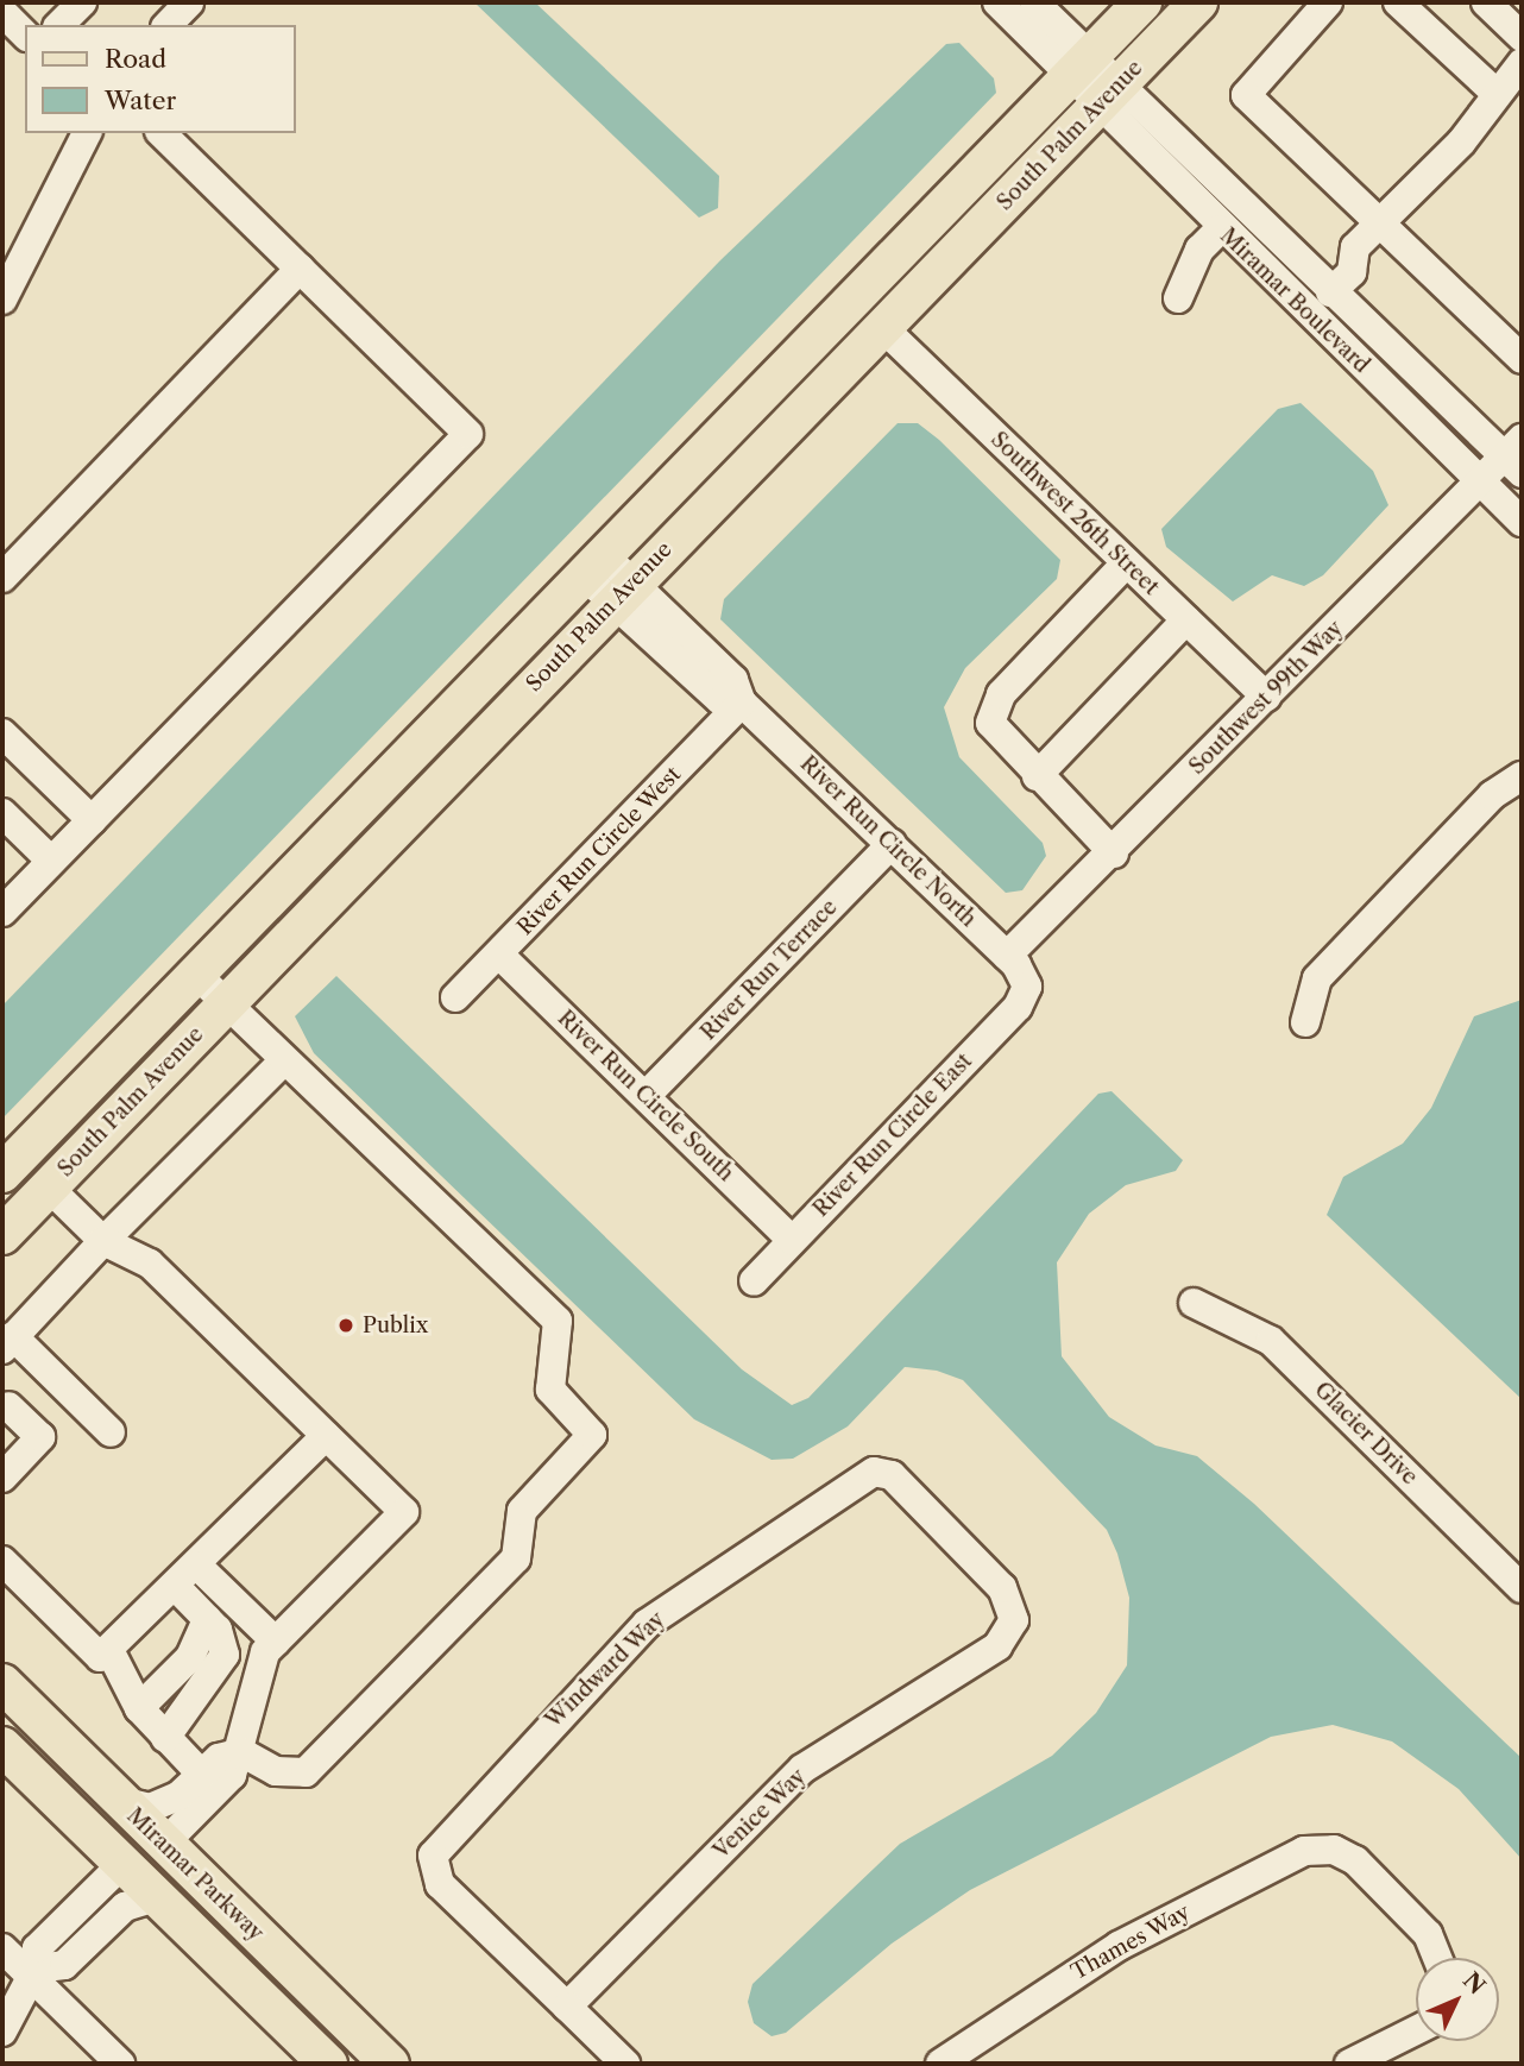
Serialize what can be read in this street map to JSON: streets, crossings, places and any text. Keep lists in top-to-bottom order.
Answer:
{
  "streets": {
    "main road": ["South Palm Avenue", "Miramar Parkway"],
    "street": [
      "Miramar Boulevard",
      "Southwest 26th Street",
      "Southwest 99th Way",
      "River Run Circle North",
      "River Run Circle West",
      "River Run Terrace",
      "River Run Circle South",
      "River Run Circle East",
      "Glacier Drive",
      "Windward Way",
      "Venice Way",
      "Thames Way"
    ]
  },
  "crossings": [
    ["South Palm Avenue", "Miramar Boulevard"],
    ["South Palm Avenue", "Southwest 26th Street"],
    ["South Palm Avenue", "River Run Circle North"],
    ["Miramar Boulevard", "Southwest 99th Way"],
    ["Southwest 26th Street", "Southwest 99th Way"],
    ["Southwest 99th Way", "River Run Circle North"],
    ["River Run Circle North", "River Run Circle West"],
    ["River Run Circle North", "River Run Terrace"],
    ["River Run Circle North", "River Run Circle East"],
    ["River Run Circle West", "River Run Circle South"],
    ["River Run Terrace", "River Run Circle South"],
    ["River Run Circle South", "River Run Circle East"],
    ["Windward Way", "Venice Way"]
  ],
  "places": ["Publix"],
  "legend": ["Road", "Water"],
  "north": "top right"
}
